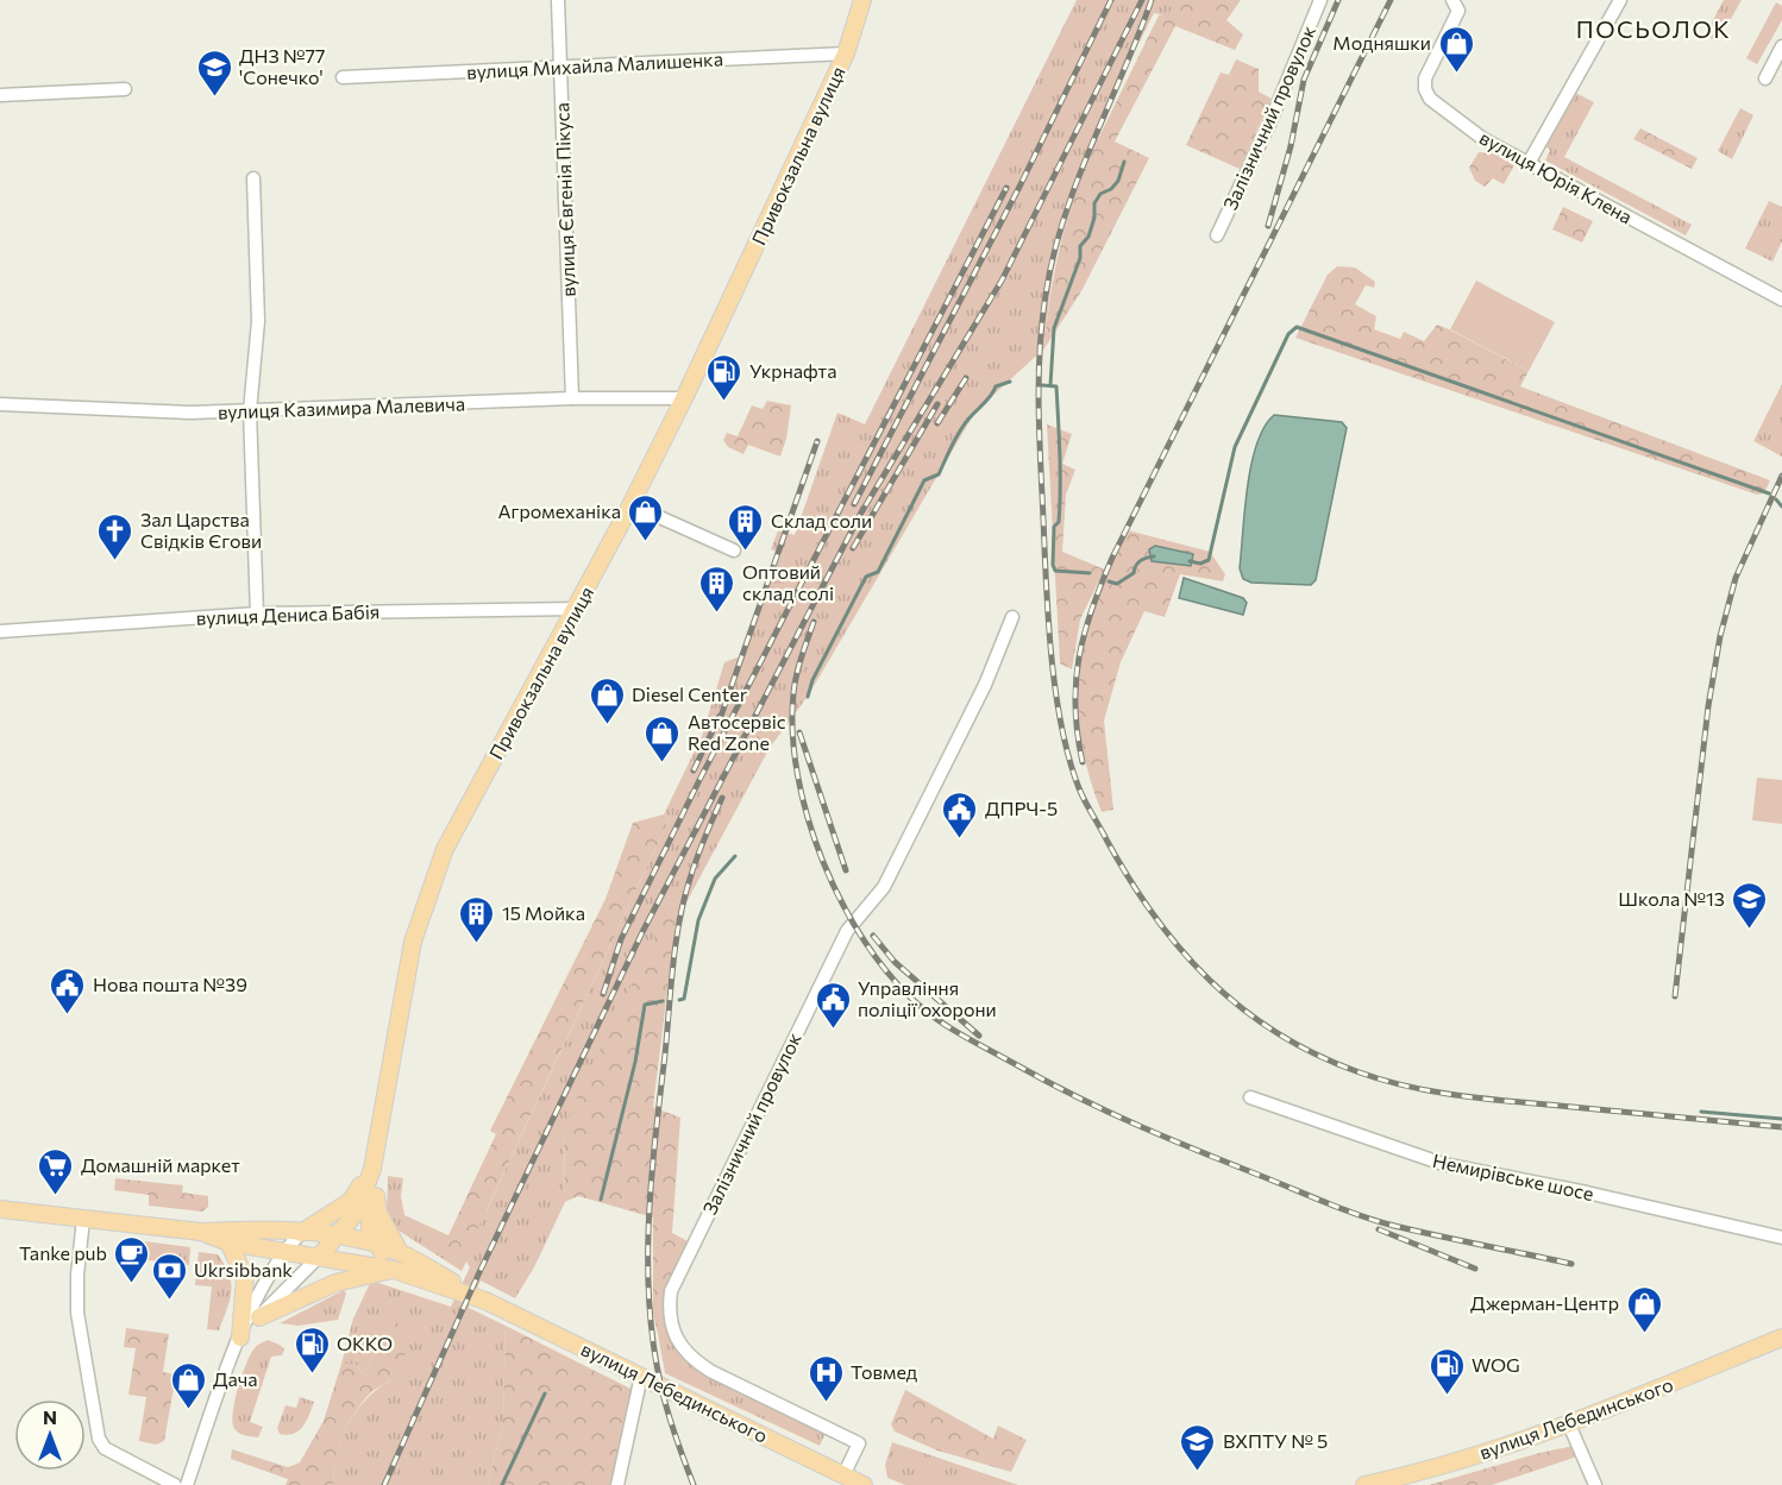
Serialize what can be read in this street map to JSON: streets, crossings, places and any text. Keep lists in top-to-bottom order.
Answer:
{
  "streets": {
    "main road": ["Привокзальна вулиця", "вулиця Лебединського"],
    "street": [
      "вулиця Михайла Малишенка",
      "Залізничний провулок",
      "вулиця Юрія Клена",
      "вулиця Євгенія Пікуса",
      "вулиця Казимира Малевича",
      "вулиця Дениса Бабія",
      "Немирівське шосе"
    ]
  },
  "crossings": [
    ["вулиця Михайла Малишенка", "Привокзальна вулиця"],
    ["вулиця Михайла Малишенка", "вулиця Євгенія Пікуса"],
    ["Залізничний провулок", "вулиця Лебединського"],
    ["Привокзальна вулиця", "вулиця Казимира Малевича"],
    ["Привокзальна вулиця", "вулиця Дениса Бабія"],
    ["Привокзальна вулиця", "вулиця Лебединського"],
    ["вулиця Євгенія Пікуса", "вулиця Казимира Малевича"]
  ],
  "districts": ["ПОСЬОЛОК"],
  "places": {
    "shop": [
      "Модняшки",
      "Агромеханіка",
      "Diesel Center",
      "Автосервіс Red Zone",
      "Джерман-Центр",
      "Дача"
    ],
    "school or university": ["ДНЗ №77 'Сонечко'", "Школа №13", "ВХПТУ № 5"],
    "fuel station": ["Укрнафта", "ОККО", "WOG"],
    "building": ["Склад соли", "Оптовий склад солі", "15 Мойка"],
    "church": ["Зал Царства Свідків Єгови"],
    "public building": ["ДПРЧ-5", "Нова пошта №39", "Управління поліції охорони"],
    "supermarket": ["Домашній маркет"],
    "cafe": ["Tanke pub"],
    "bank": ["Ukrsibbank"],
    "hospital": ["Товмед"]
  },
  "north": "top"
}
